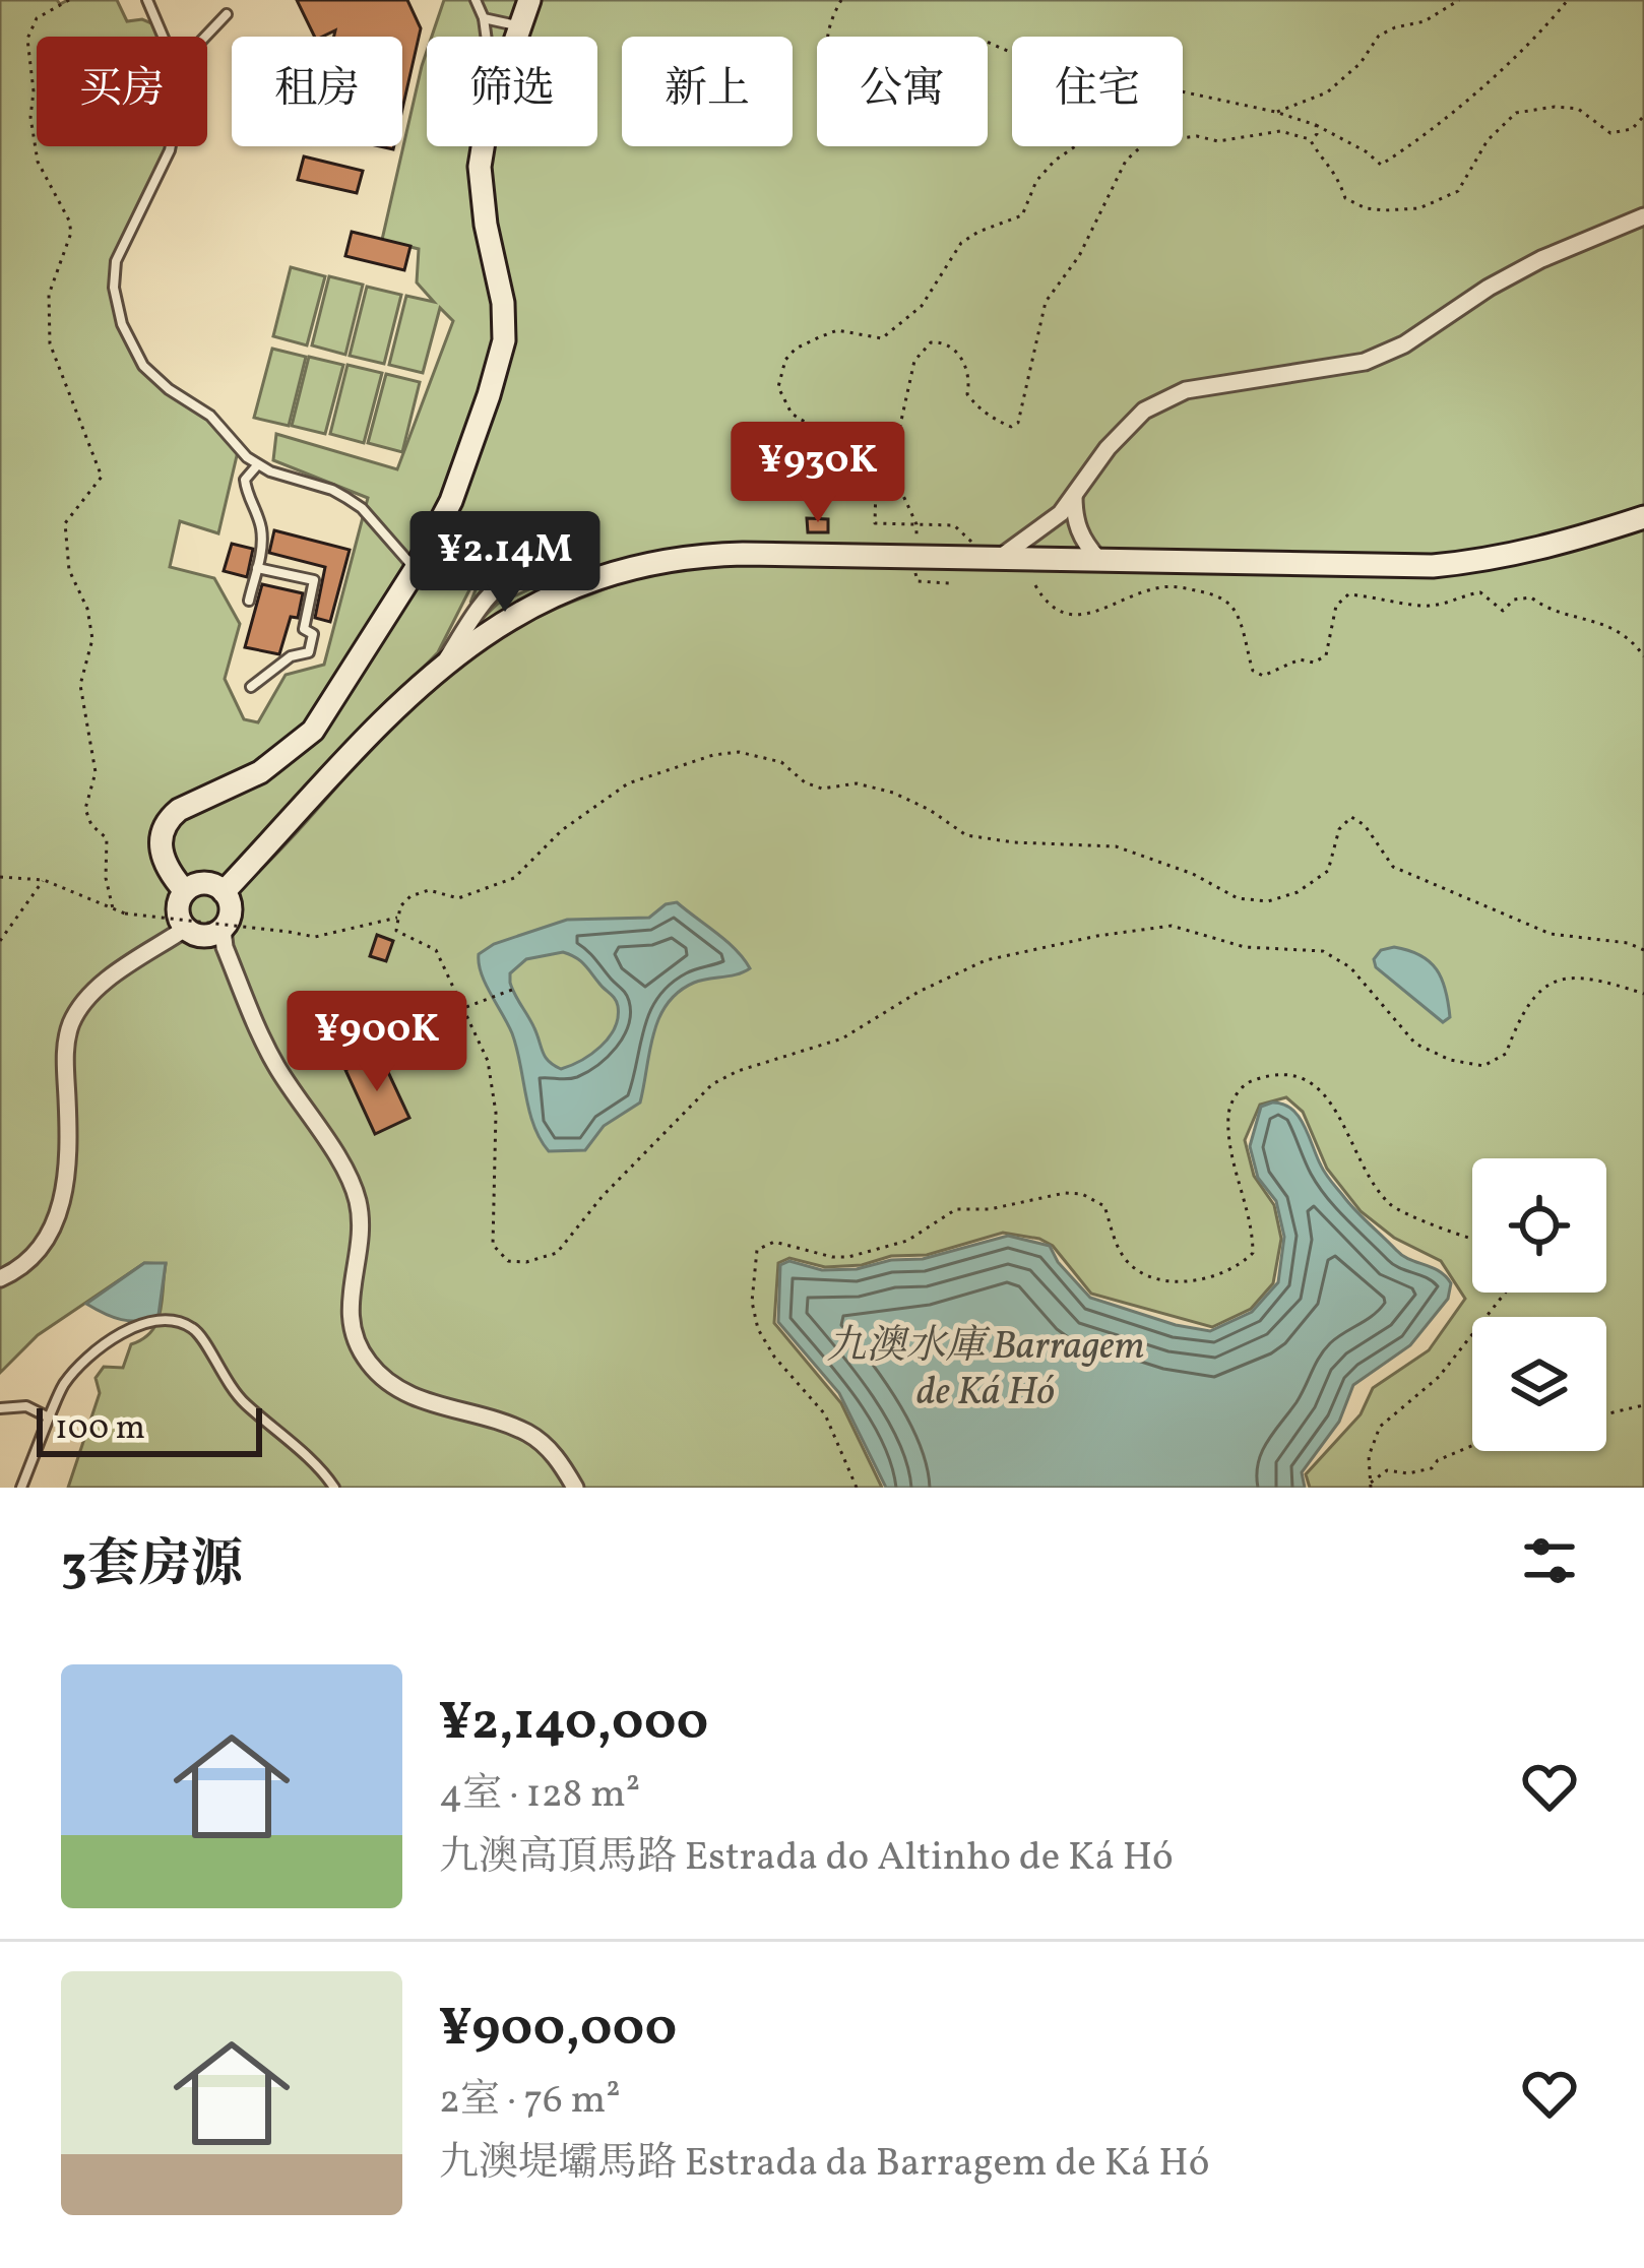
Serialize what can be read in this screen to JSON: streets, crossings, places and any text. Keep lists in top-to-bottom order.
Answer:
{
  "water": ["九澳水庫 Barragem de Ká Hó"],
  "scale_bar": "100 m",
  "page": {
    "chip": [
      "买房",
      "租房",
      "筛选",
      "新上",
      "公寓",
      "住宅"
    ],
    "price": ["¥930K", "¥2.14M", "¥900K"],
    "scale": "100 m",
    "heading": "3套房源",
    "list": [
      {
        "name": "¥2,140,000",
        "note": "4室 · 128 m² · 九澳高頂馬路 Estrada do Altinho de Ká Hó"
      },
      {
        "name": "¥900,000",
        "note": "2室 · 76 m² · 九澳堤壩馬路 Estrada da Barragem de Ká Hó"
      }
    ]
  }
}
